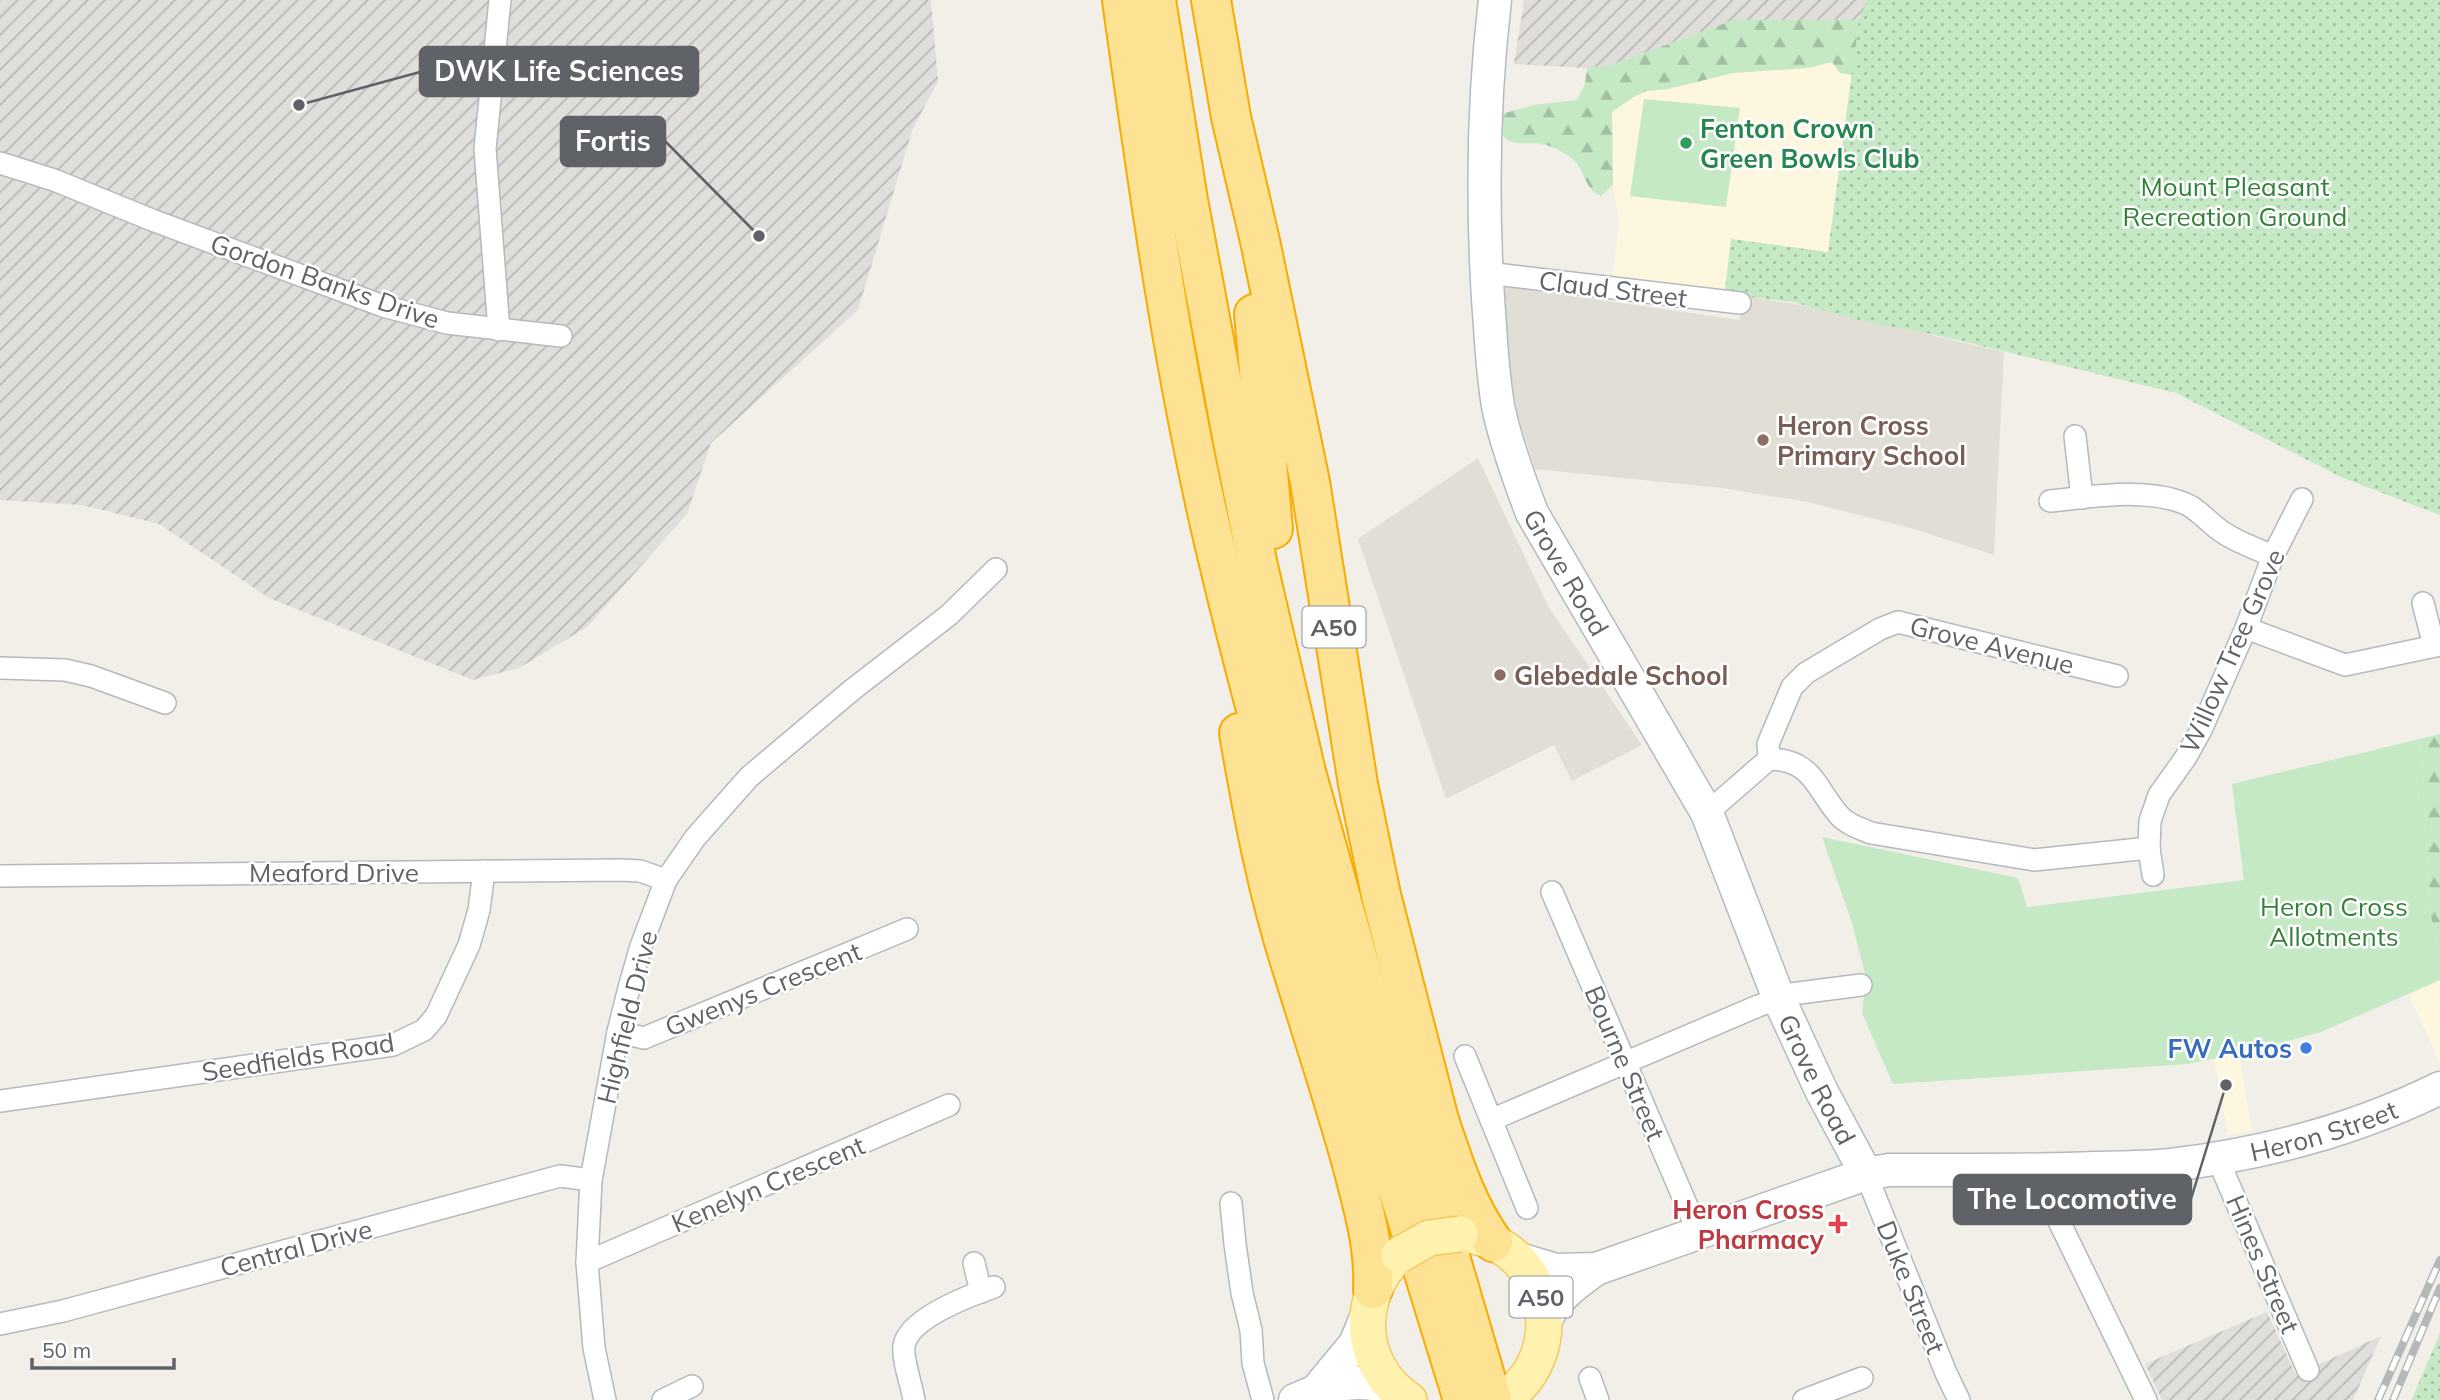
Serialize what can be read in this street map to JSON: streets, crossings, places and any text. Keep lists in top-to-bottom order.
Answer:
{
  "streets": {
    "highway": ["A50"],
    "street": [
      "Gordon Banks Drive",
      "Claud Street",
      "Grove Road",
      "Grove Avenue",
      "Willow Tree Grove",
      "Meaford Drive",
      "Gwenys Crescent",
      "Highfield Drive",
      "Seedfields Road",
      "Bourne Street",
      "Heron Street",
      "Kenelyn Crescent",
      "Central Drive",
      "Hines Street",
      "Duke Street"
    ]
  },
  "crossings": [
    ["Claud Street", "Grove Road"],
    ["Grove Road", "Heron Street"],
    ["Grove Road", "Duke Street"],
    ["Meaford Drive", "Highfield Drive"],
    ["Meaford Drive", "Seedfields Road"],
    ["Gwenys Crescent", "Highfield Drive"],
    ["Highfield Drive", "Kenelyn Crescent"],
    ["Highfield Drive", "Central Drive"],
    ["Bourne Street", "Heron Street"],
    ["Heron Street", "Hines Street"],
    ["Heron Street", "Duke Street"]
  ],
  "parks": ["Mount Pleasant Recreation Ground", "Heron Cross Allotments"],
  "places": {
    "other": [
      "DWK Life Sciences",
      "Fenton Crown Green Bowls Club",
      "Fortis",
      "Heron Cross Primary School",
      "Glebedale School",
      "FW Autos",
      "The Locomotive"
    ],
    "health": ["Heron Cross Pharmacy"]
  },
  "scale_bar": "50 m"
}
